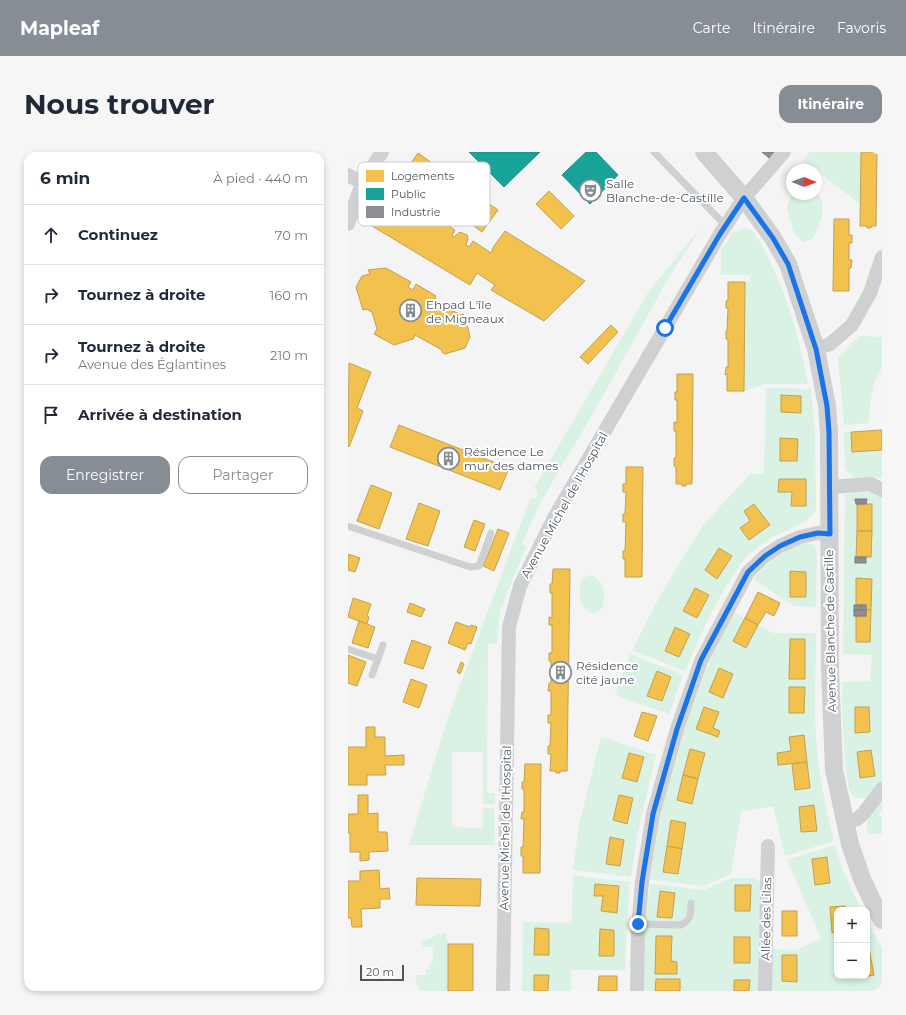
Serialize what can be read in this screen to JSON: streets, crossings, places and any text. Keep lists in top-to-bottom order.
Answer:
{
  "streets": {
    "street": ["Avenue Michel de l'Hospital", "Avenue Blanche de Castille", "Allée des Lilas"]
  },
  "crossings": [
    ["Avenue Michel de l'Hospital", "Avenue Blanche de Castille"]
  ],
  "places": {
    "theatre": ["Salle Blanche-de-Castille"],
    "building": ["Ehpad L'île de Migneaux", "Résidence Le mur des dames", "Résidence cité jaune"]
  },
  "legend": ["Logements", "Public", "Industrie"],
  "scale_bar": "20 m",
  "north": "right",
  "page": {
    "header": "Mapleaf",
    "nav": ["Carte", "Itinéraire", "Favoris"],
    "buttons": [
      "Itinéraire",
      ["Enregistrer", "Partager"]
    ],
    "title": "Nous trouver",
    "heading": ["6 min", "À pied · 440 m"],
    "list": [
      ["Continuez", "70 m"],
      ["Tournez à droite", "160 m"],
      ["Tournez à droite", "Avenue des Églantines", "210 m"],
      "Arrivée à destination"
    ],
    "map_buttons": ["+", "−"],
    "scale": "20 m"
  }
}
